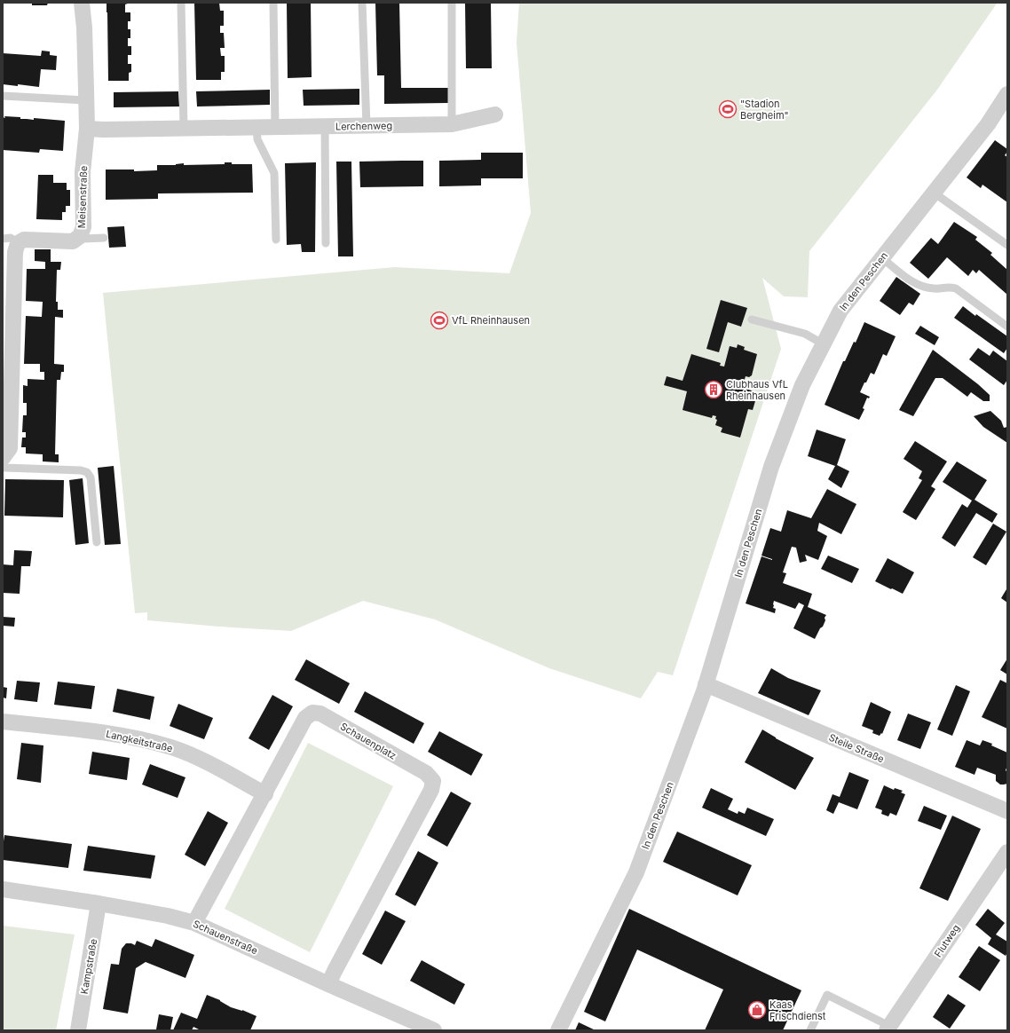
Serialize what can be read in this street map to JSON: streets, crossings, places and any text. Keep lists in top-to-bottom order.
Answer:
{
  "streets": {
    "street": [
      "Lerchenweg",
      "Meisenstraße",
      "In den Peschen",
      "Langkeitstraße",
      "Schauenplatz",
      "Steile Straße",
      "Schauenstraße",
      "Flutweg",
      "Kampstraße"
    ]
  },
  "crossings": [
    ["Lerchenweg", "Meisenstraße"],
    ["In den Peschen", "Steile Straße"],
    ["Langkeitstraße", "Schauenplatz"],
    ["Schauenplatz", "Schauenstraße"],
    ["Schauenstraße", "Kampstraße"]
  ],
  "places": {
    "sports": ["\"Stadion Bergheim\"", "VfL Rheinhausen"],
    "building": ["Clubhaus VfL Rheinhausen"],
    "shop": ["Kaas Frischdienst"]
  }
}
